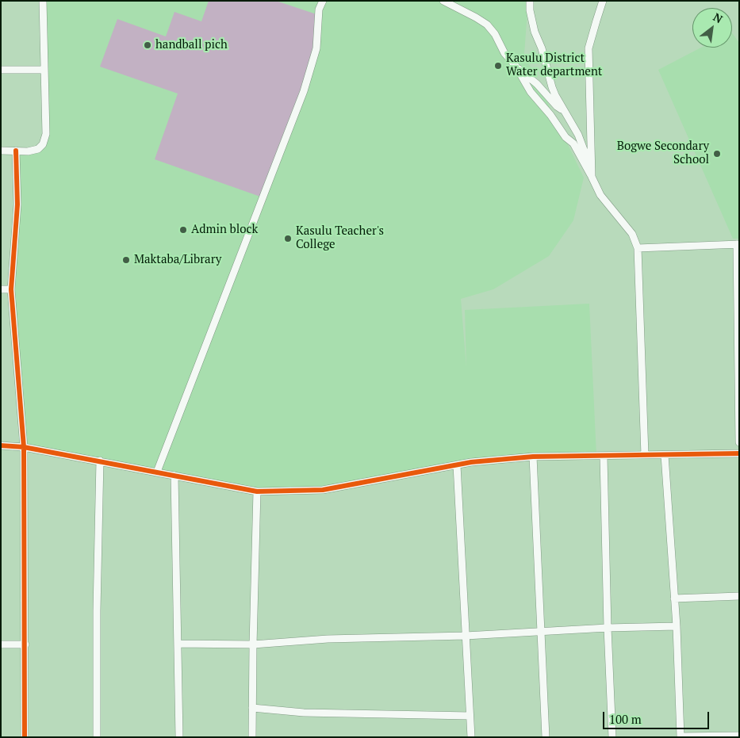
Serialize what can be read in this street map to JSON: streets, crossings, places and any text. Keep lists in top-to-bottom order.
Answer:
{
  "places": [
    "handball pich",
    "Kasulu District Water department",
    "Bogwe Secondary School",
    "Admin block",
    "Kasulu Teacher's College",
    "Maktaba/Library"
  ],
  "scale_bar": "100 m",
  "north": "top right"
}
